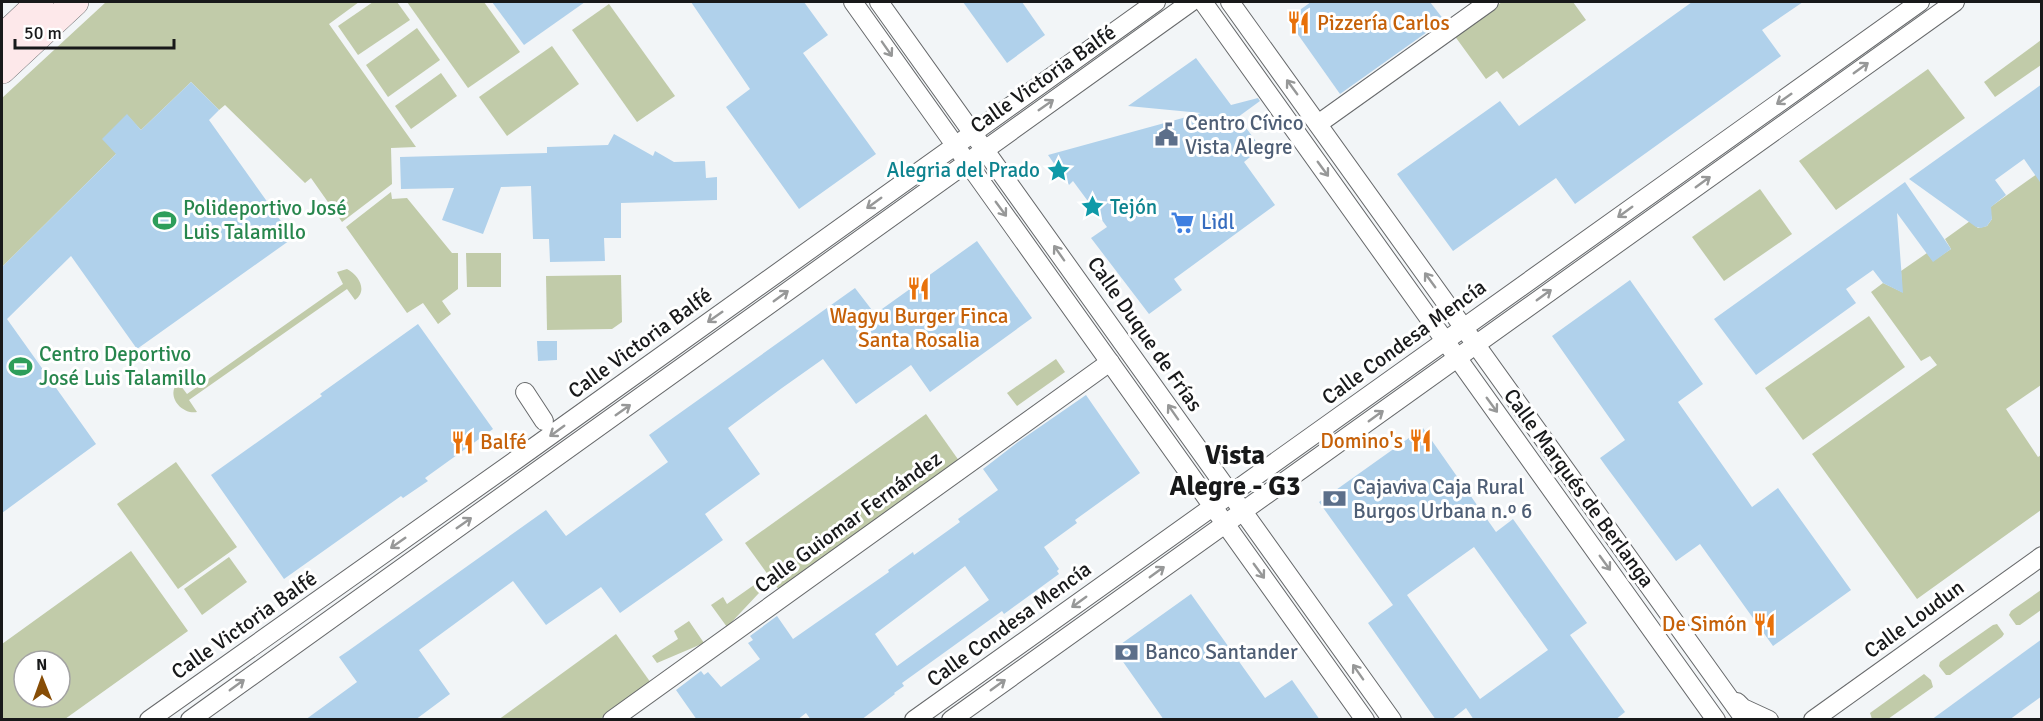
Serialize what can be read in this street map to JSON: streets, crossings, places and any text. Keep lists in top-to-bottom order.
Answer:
{
  "streets": {
    "street": [
      "Calle Victoria Balfé",
      "Calle Duque de Frías",
      "Calle Condesa Mencía",
      "Calle Marqués de Berlanga",
      "Calle Guiomar Fernández",
      "Calle Loudun"
    ]
  },
  "crossings": [
    ["Calle Victoria Balfé", "Calle Duque de Frías"],
    ["Calle Duque de Frías", "Calle Condesa Mencía"],
    ["Calle Condesa Mencía", "Calle Marqués de Berlanga"]
  ],
  "districts": ["Vista Alegre - G3"],
  "places": {
    "restaurant": [
      "Pizzería Carlos",
      "Wagyu Burger Finca Santa Rosalia",
      "Domino's",
      "Balfé",
      "De Simón"
    ],
    "public building": ["Centro Cívico Vista Alegre"],
    "place": ["Alegria del Prado", "Tejón"],
    "sports": ["Polideportivo José Luis Talamillo", "Centro Deportivo José Luis Talamillo"],
    "supermarket": ["Lidl"],
    "bank": ["Cajaviva Caja Rural Burgos Urbana n.º 6", "Banco Santander"]
  },
  "scale_bar": "50 m",
  "north": "top"
}
